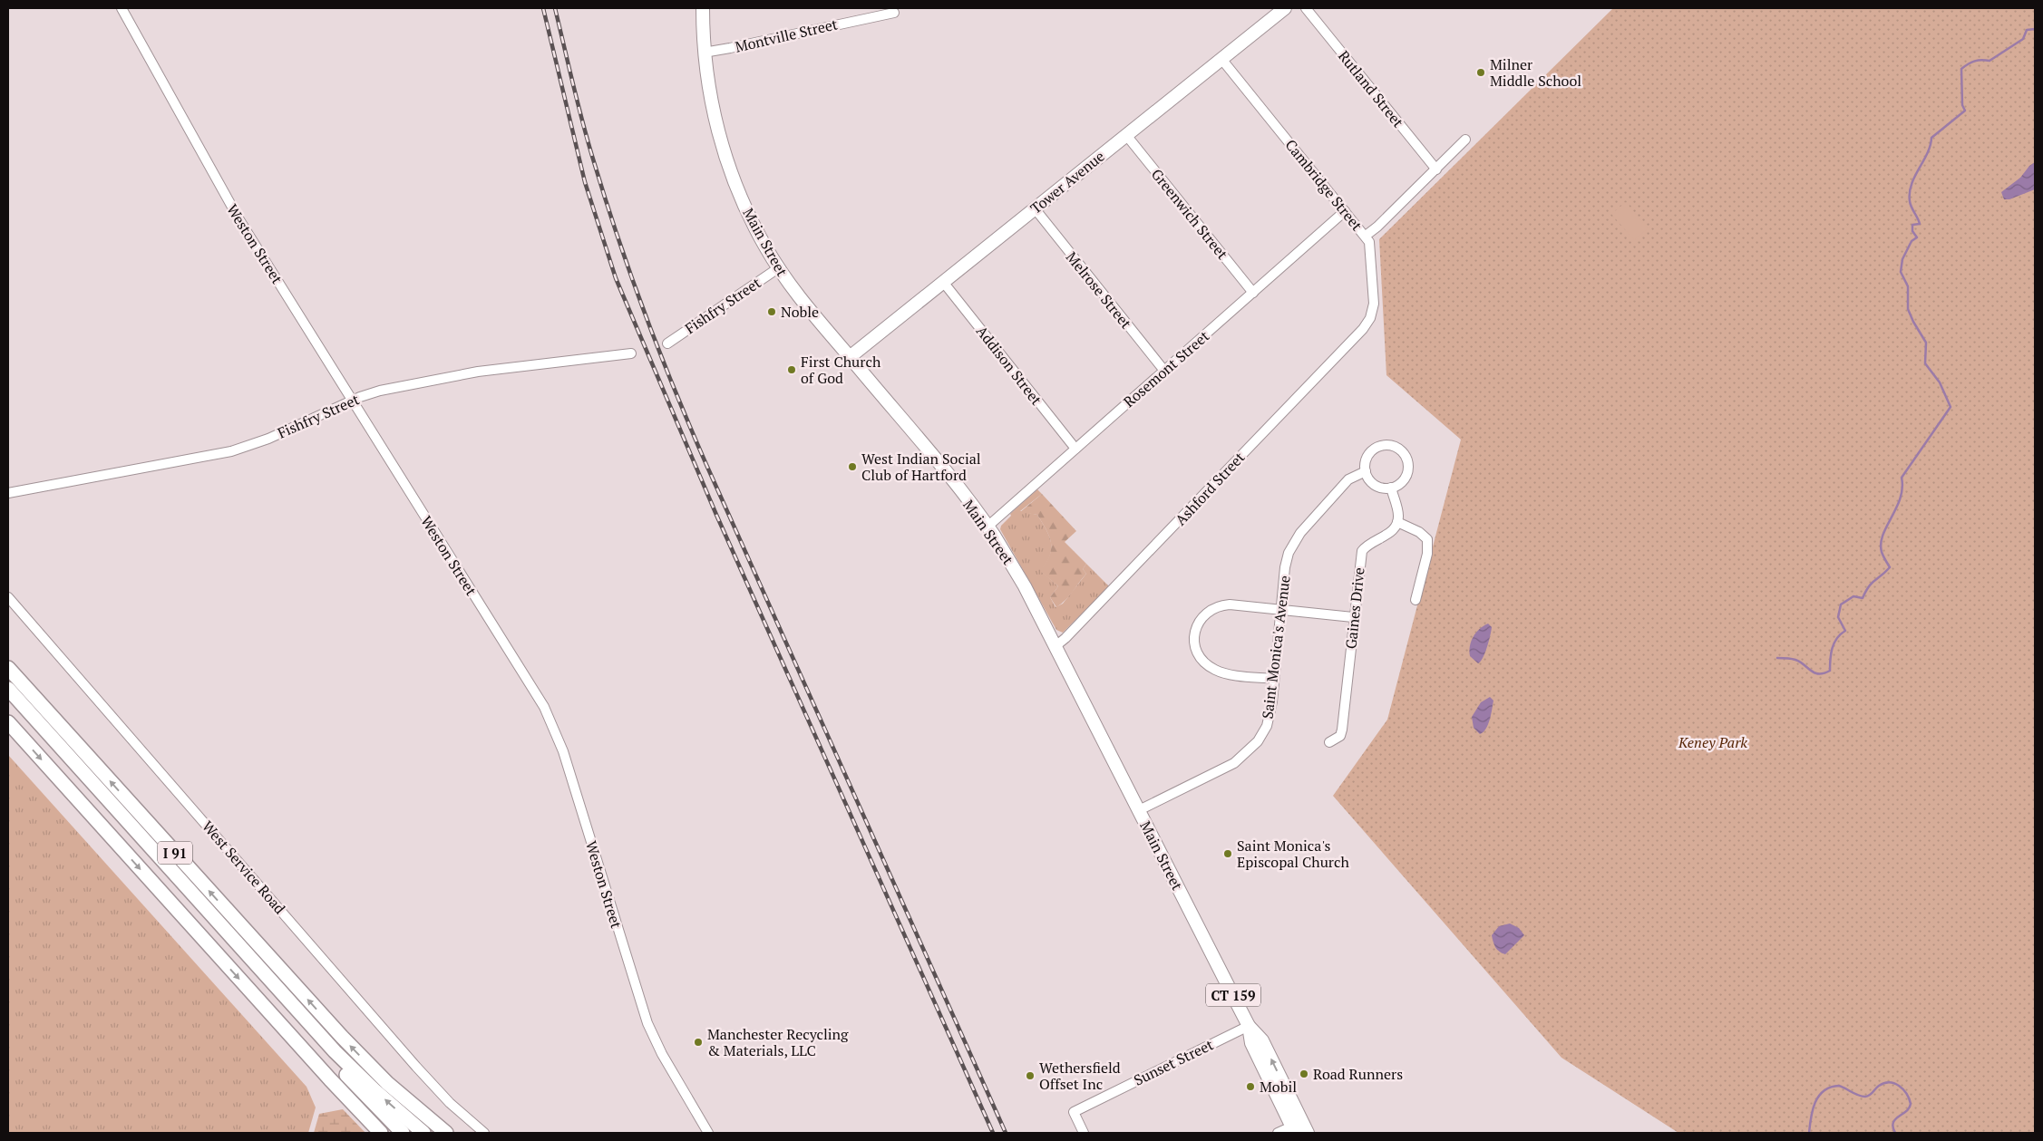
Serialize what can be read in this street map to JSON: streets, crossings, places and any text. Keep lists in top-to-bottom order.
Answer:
{
  "streets": {
    "highway": ["I 91"],
    "main road": ["Tower Avenue", "Main Street", "CT 159"],
    "street": [
      "Montville Street",
      "Rutland Street",
      "Cambridge Street",
      "Greenwich Street",
      "Weston Street",
      "Melrose Street",
      "Fishfry Street",
      "Addison Street",
      "Rosemont Street",
      "Ashford Street",
      "Gaines Drive",
      "Saint Monica's Avenue",
      "West Service Road",
      "Sunset Street"
    ]
  },
  "crossings": [
    ["Montville Street", "Main Street"],
    ["Tower Avenue", "Cambridge Street"],
    ["Tower Avenue", "Greenwich Street"],
    ["Tower Avenue", "Main Street"],
    ["Tower Avenue", "Melrose Street"],
    ["Tower Avenue", "Addison Street"],
    ["Cambridge Street", "Rosemont Street"],
    ["Cambridge Street", "Ashford Street"],
    ["Greenwich Street", "Rosemont Street"],
    ["Main Street", "Fishfry Street"],
    ["Main Street", "Rosemont Street"],
    ["Main Street", "Ashford Street"],
    ["Main Street", "Saint Monica's Avenue"],
    ["Main Street", "CT 159"],
    ["Main Street", "Sunset Street"],
    ["Weston Street", "Fishfry Street"],
    ["Melrose Street", "Rosemont Street"],
    ["Addison Street", "Rosemont Street"],
    ["CT 159", "Sunset Street"]
  ],
  "parks": ["Keney Park"],
  "places": [
    "Milner Middle School",
    "Noble",
    "First Church of God",
    "West Indian Social Club of Hartford",
    "Saint Monica's Episcopal Church",
    "Manchester Recycling & Materials, LLC",
    "Road Runners",
    "Wethersfield Offset Inc",
    "Mobil"
  ]
}
